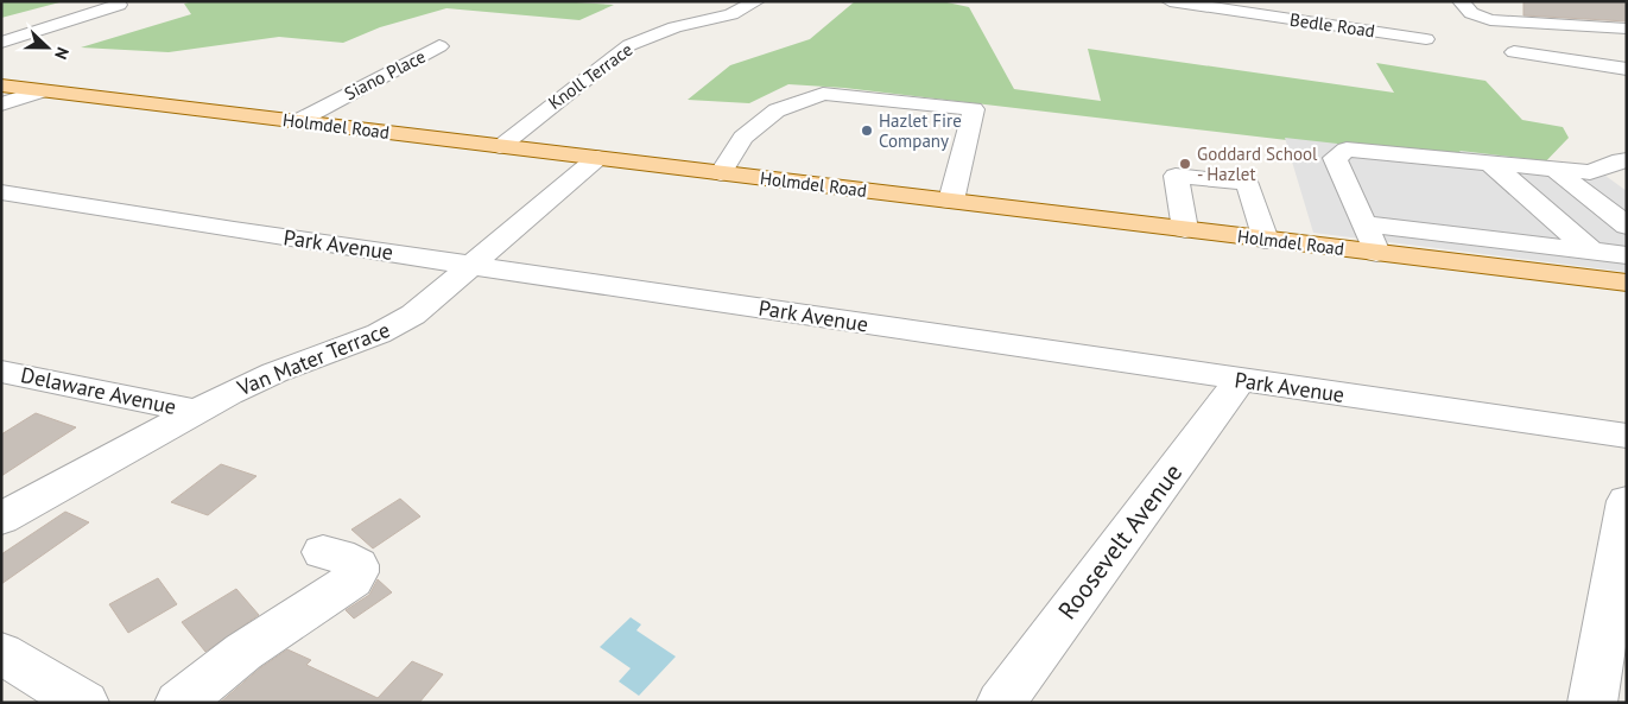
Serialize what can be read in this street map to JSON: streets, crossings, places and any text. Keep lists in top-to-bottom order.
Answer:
{
  "streets": {
    "main road": ["Holmdel Road"],
    "street": [
      "Bedle Road",
      "Siano Place",
      "Knoll Terrace",
      "Park Avenue",
      "Van Mater Terrace",
      "Delaware Avenue",
      "Roosevelt Avenue"
    ]
  },
  "crossings": [
    ["Siano Place", "Holmdel Road"],
    ["Knoll Terrace", "Holmdel Road"],
    ["Holmdel Road", "Van Mater Terrace"],
    ["Park Avenue", "Van Mater Terrace"],
    ["Park Avenue", "Roosevelt Avenue"],
    ["Van Mater Terrace", "Delaware Avenue"]
  ],
  "places": ["Hazlet Fire Company", "Goddard School - Hazlet"],
  "north": "right"
}
